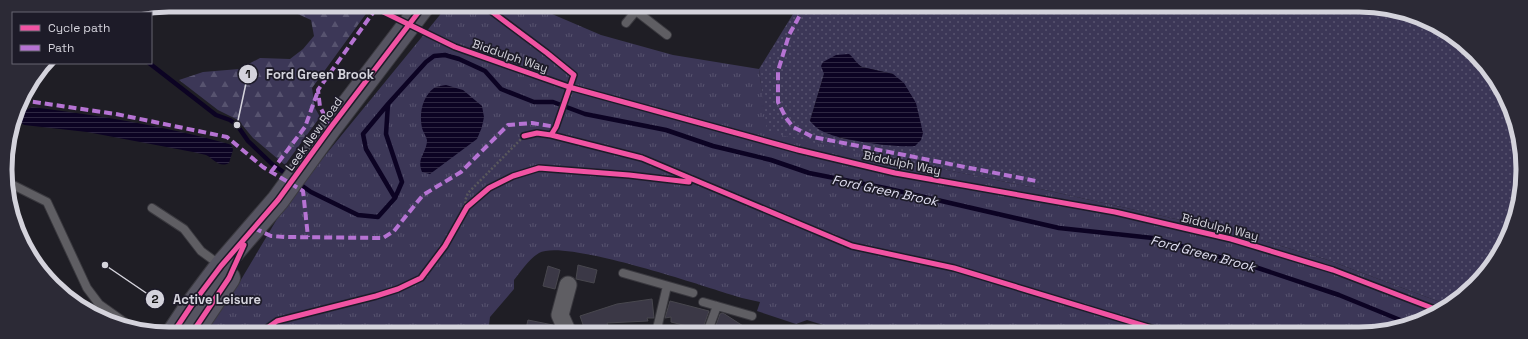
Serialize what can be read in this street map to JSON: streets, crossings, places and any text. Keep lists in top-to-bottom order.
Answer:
{
  "streets": {
    "highway": ["Leek New Road"],
    "cycle path": ["Biddulph Way"]
  },
  "water": ["Ford Green Brook"],
  "places": ["Ford Green Brook", "Active Leisure"],
  "legend": ["Cycle path", "Path"]
}
